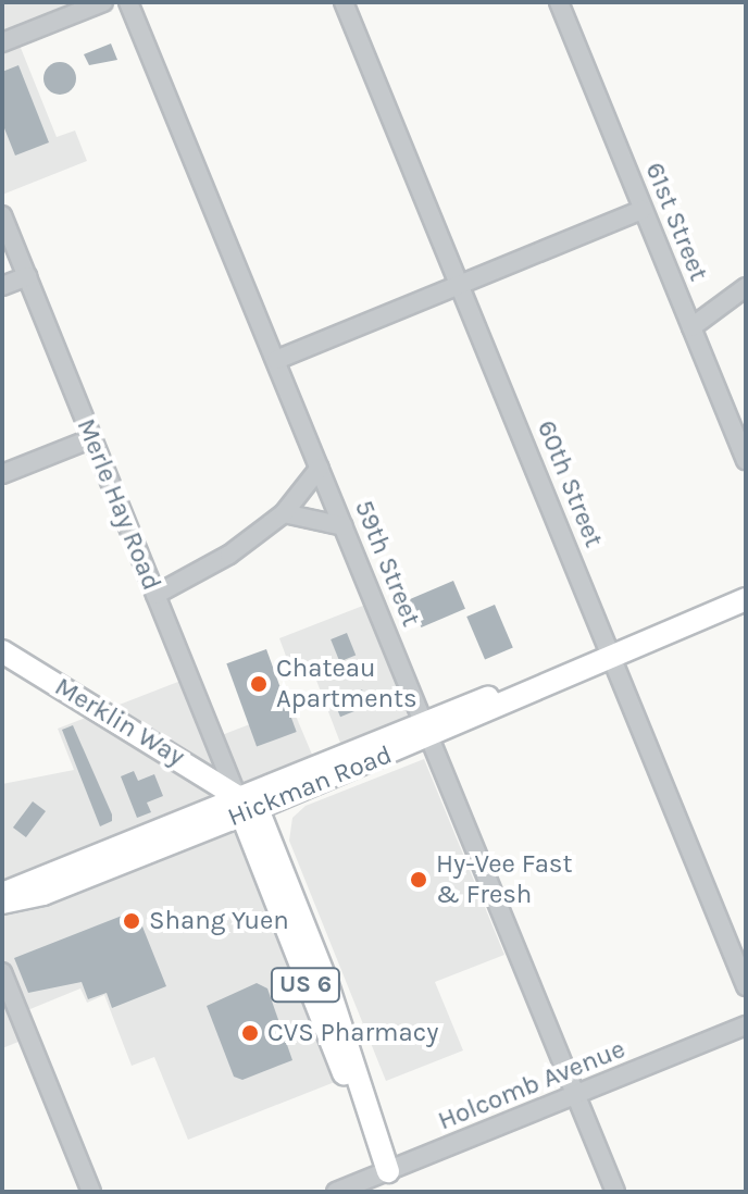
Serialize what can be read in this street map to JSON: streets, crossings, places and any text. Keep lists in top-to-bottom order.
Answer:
{
  "streets": {
    "main road": [
      "Merle Hay Road",
      "Merklin Way",
      "Hickman Road",
      "US 6"
    ],
    "street": [
      "61st Street",
      "60th Street",
      "59th Street",
      "Holcomb Avenue"
    ]
  },
  "crossings": [
    ["60th Street", "Hickman Road"],
    ["Merle Hay Road", "Merklin Way"],
    ["Merle Hay Road", "Hickman Road"],
    ["Merle Hay Road", "US 6"],
    ["Merle Hay Road", "Holcomb Avenue"],
    ["59th Street", "Hickman Road"],
    ["59th Street", "Holcomb Avenue"],
    ["Merklin Way", "Hickman Road"],
    ["Hickman Road", "US 6"]
  ],
  "places": [
    "Chateau Apartments",
    "Hy-Vee Fast & Fresh",
    "Shang Yuen",
    "CVS Pharmacy"
  ]
}
